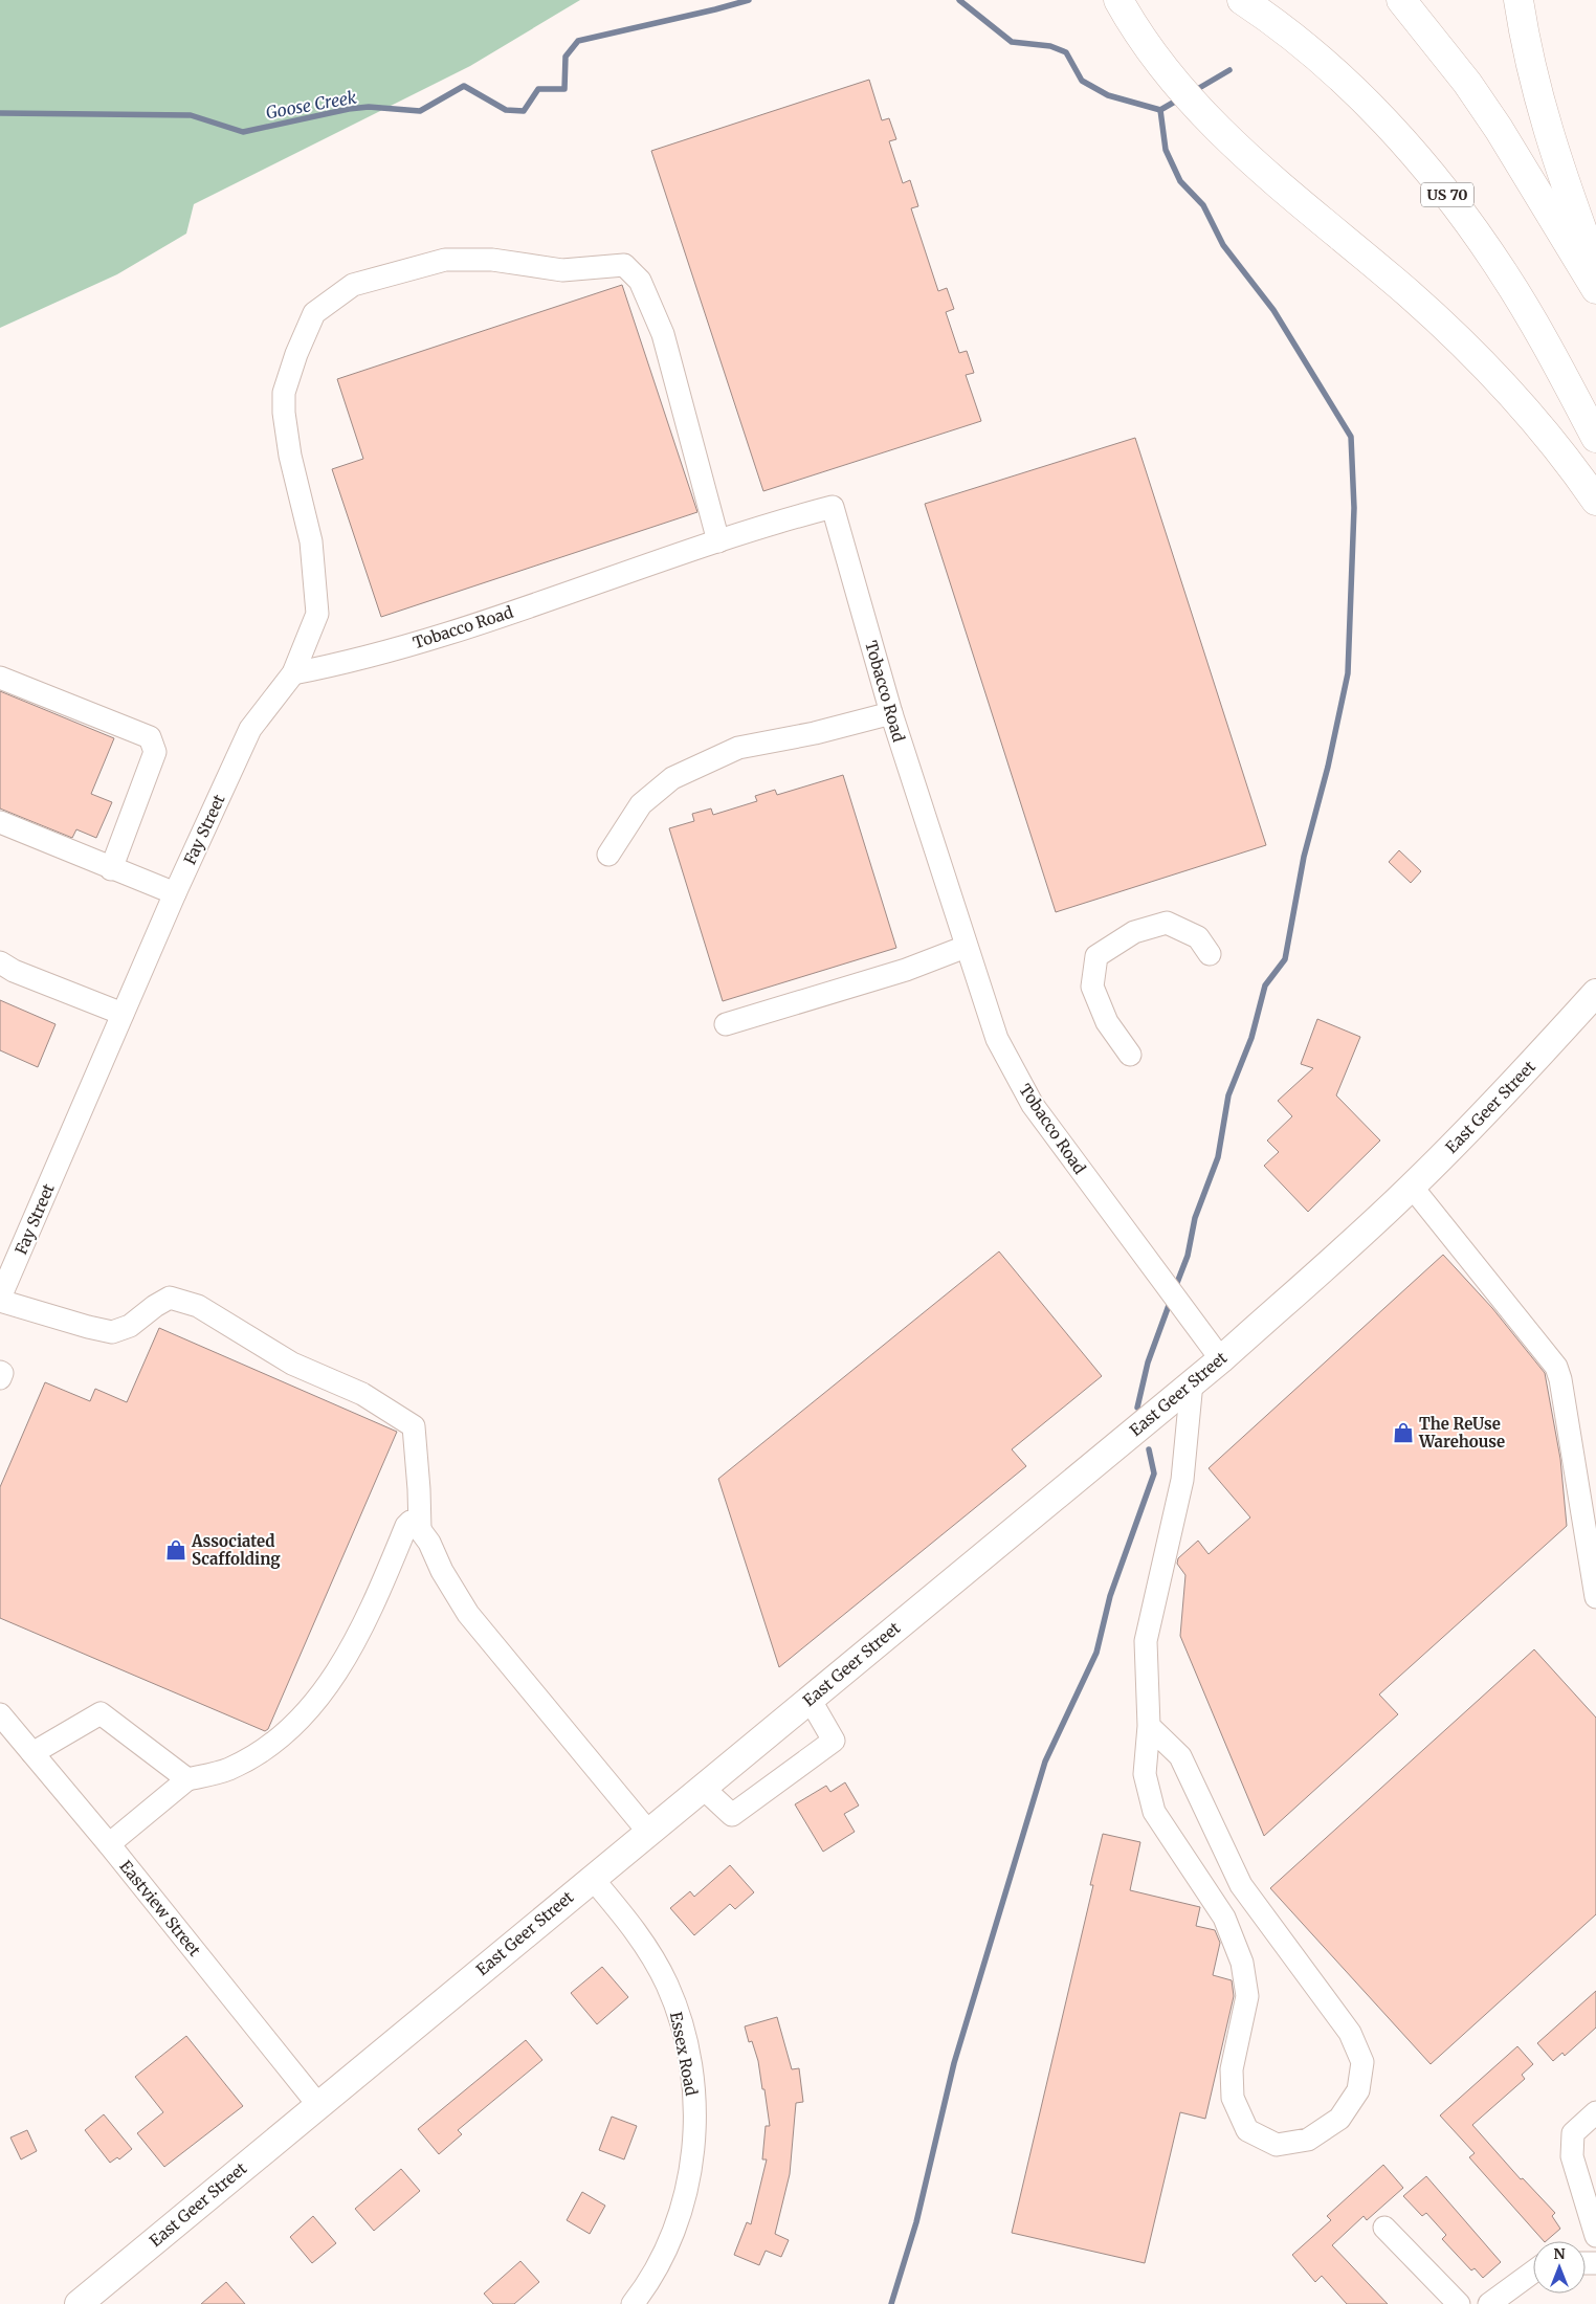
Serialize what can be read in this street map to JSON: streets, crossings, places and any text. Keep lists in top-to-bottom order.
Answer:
{
  "streets": {
    "highway": ["US 70"],
    "main road": ["East Geer Street"],
    "street": [
      "Tobacco Road",
      "Fay Street",
      "Eastview Street",
      "Essex Road"
    ]
  },
  "crossings": [
    ["Tobacco Road", "Fay Street"],
    ["Tobacco Road", "East Geer Street"],
    ["East Geer Street", "Eastview Street"],
    ["East Geer Street", "Essex Road"]
  ],
  "water": ["Goose Creek"],
  "places": {
    "shop": ["The ReUse Warehouse", "Associated Scaffolding"]
  },
  "north": "top"
}
